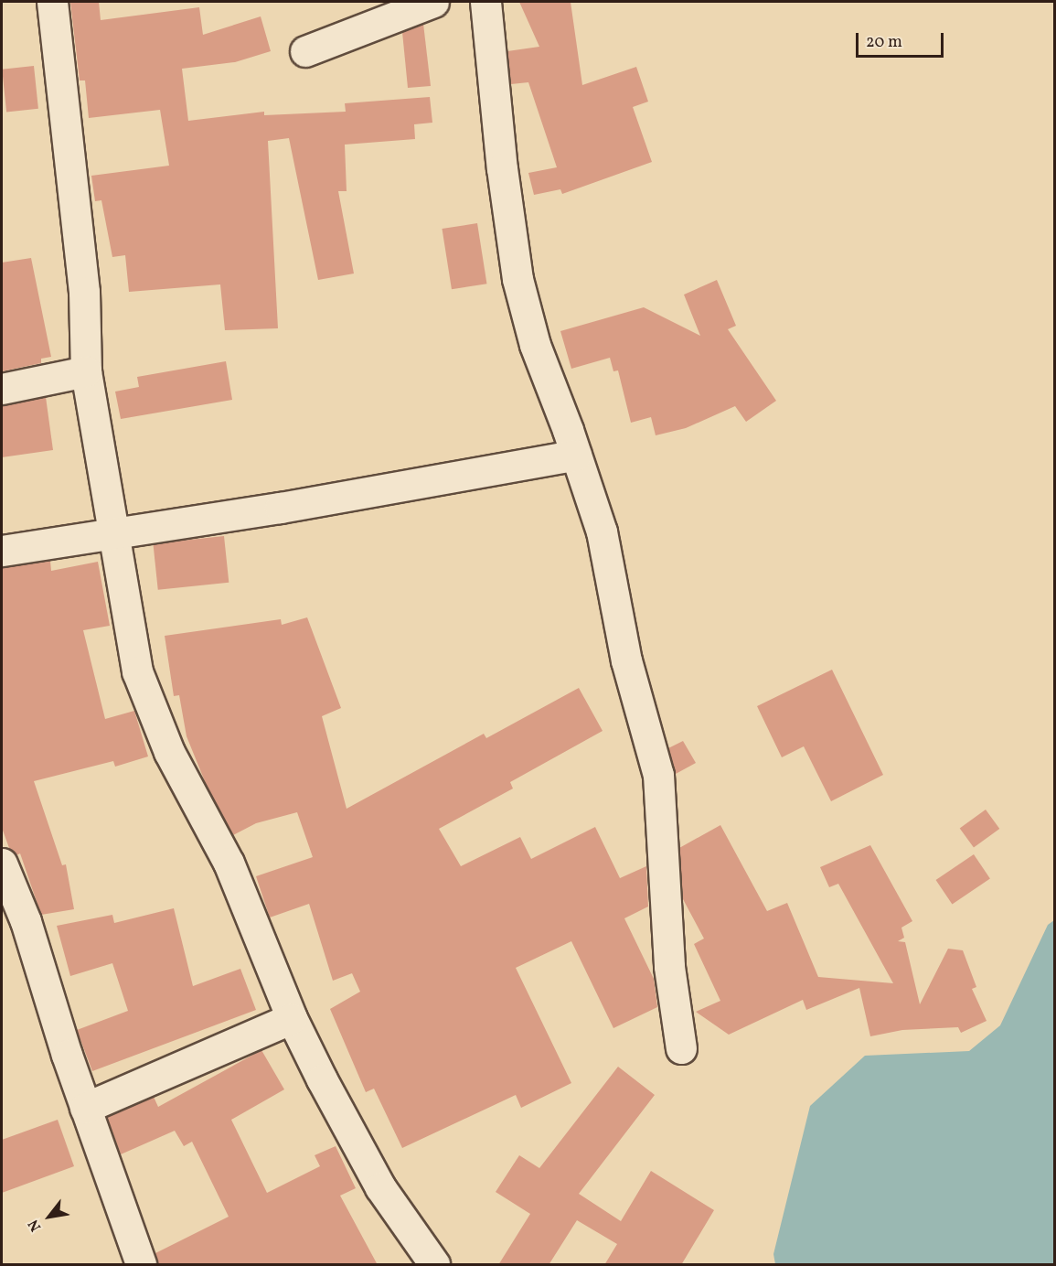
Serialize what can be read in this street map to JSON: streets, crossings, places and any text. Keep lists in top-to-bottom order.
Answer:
{
  "scale_bar": "20 m",
  "north": "bottom left"
}
